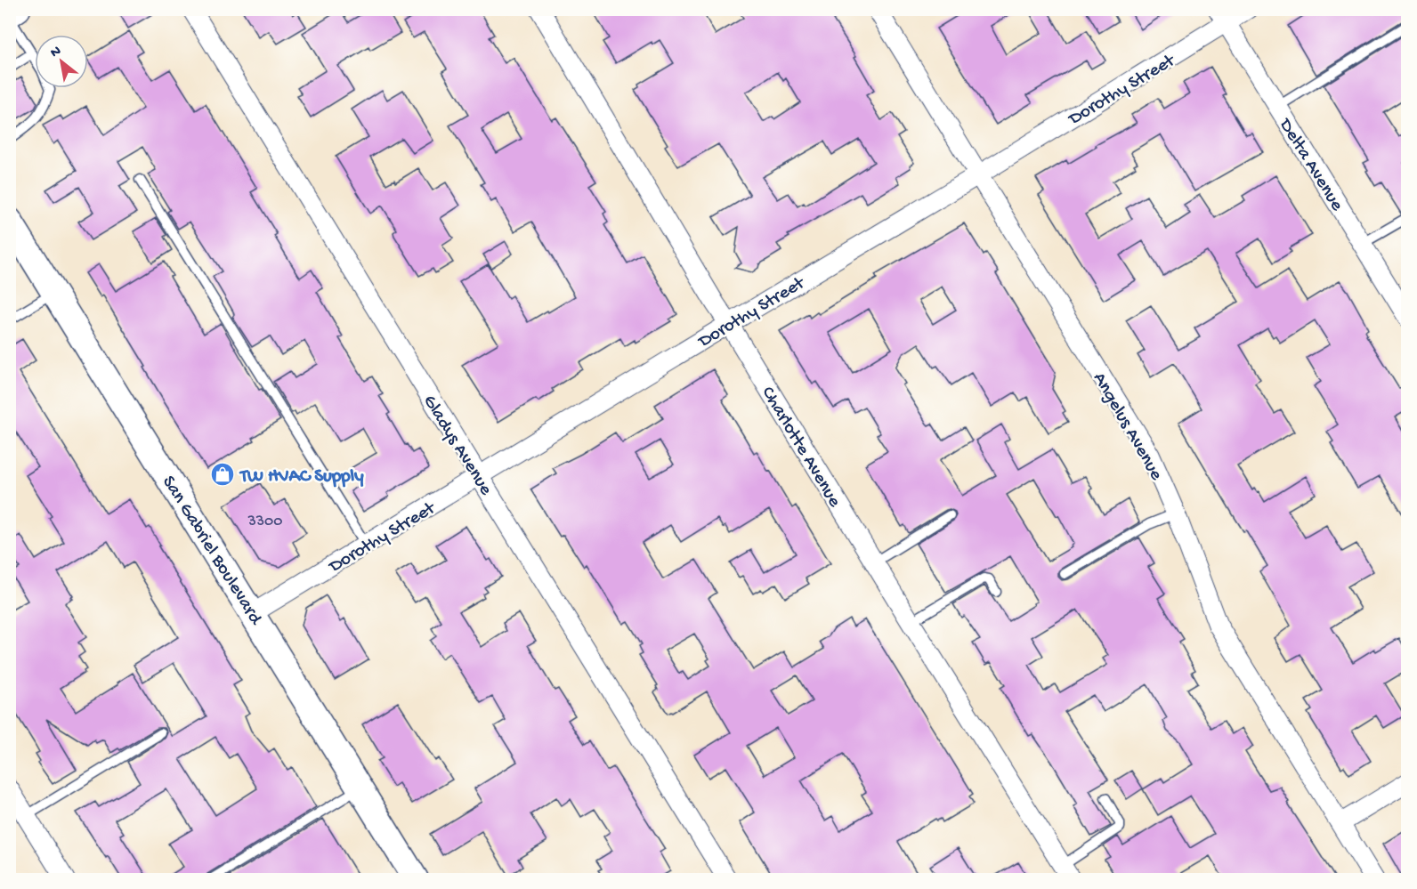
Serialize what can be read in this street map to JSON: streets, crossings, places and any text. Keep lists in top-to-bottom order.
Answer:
{
  "streets": {
    "main road": ["San Gabriel Boulevard"],
    "street": [
      "Dorothy Street",
      "Delta Avenue",
      "Angelus Avenue",
      "Gladys Avenue",
      "Charlotte Avenue"
    ]
  },
  "crossings": [
    ["Dorothy Street", "Delta Avenue"],
    ["Dorothy Street", "Angelus Avenue"],
    ["Dorothy Street", "Gladys Avenue"],
    ["Dorothy Street", "Charlotte Avenue"],
    ["Dorothy Street", "San Gabriel Boulevard"]
  ],
  "places": {
    "shop": ["TW HVAC Supply"]
  },
  "house_numbers": ["3300"],
  "north": "top left"
}
